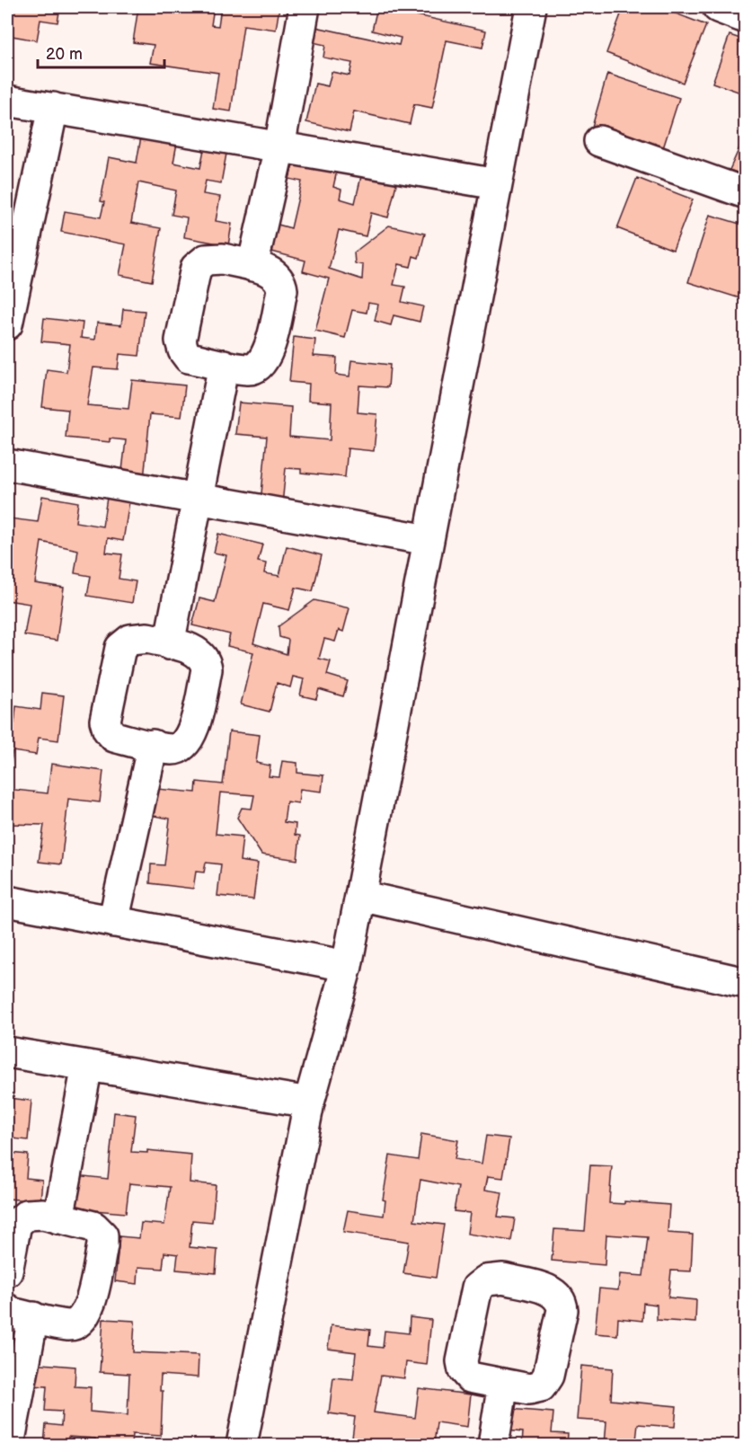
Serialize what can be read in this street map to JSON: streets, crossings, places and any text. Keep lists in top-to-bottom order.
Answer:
{
  "scale_bar": "20 m"
}
